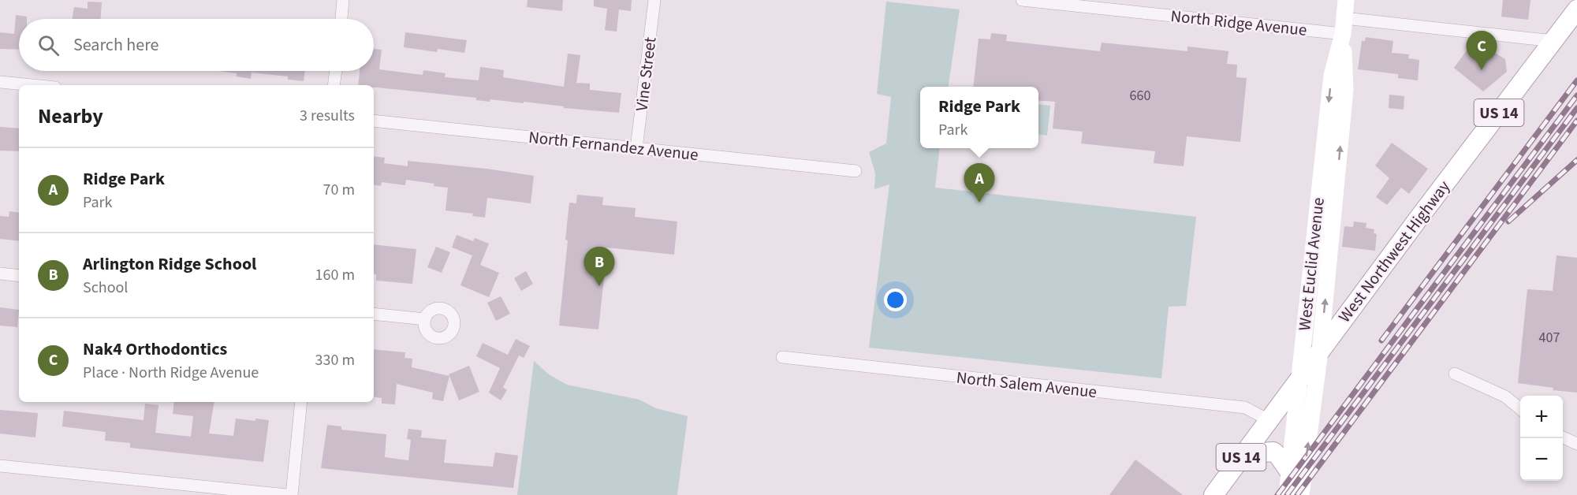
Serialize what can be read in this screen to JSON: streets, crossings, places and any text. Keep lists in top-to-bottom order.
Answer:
{
  "streets": {
    "main road": ["US 14", "West Northwest Highway"],
    "street": [
      "North Ridge Avenue",
      "Vine Street",
      "North Fernandez Avenue",
      "West Euclid Avenue",
      "North Salem Avenue"
    ]
  },
  "crossings": [
    ["North Ridge Avenue", "West Northwest Highway"],
    ["North Ridge Avenue", "West Euclid Avenue"],
    ["Vine Street", "North Fernandez Avenue"],
    ["West Northwest Highway", "West Euclid Avenue"],
    ["West Northwest Highway", "North Salem Avenue"]
  ],
  "house_numbers": ["660", "407"],
  "page": {
    "search": "Search here",
    "pins": ["C", "A", "B"],
    "heading": ["Nearby", "3 results"],
    "popup": ["Ridge Park", "Park"],
    "list": [
      {
        "mark": "A",
        "name": "Ridge Park",
        "note": "Park",
        "value": "70 m"
      },
      {
        "mark": "B",
        "name": "Arlington Ridge School",
        "note": "School",
        "value": "160 m"
      },
      {
        "mark": "C",
        "name": "Nak4 Orthodontics",
        "note": "Place · North Ridge Avenue",
        "value": "330 m"
      }
    ],
    "map_buttons": ["+", "−"]
  }
}
